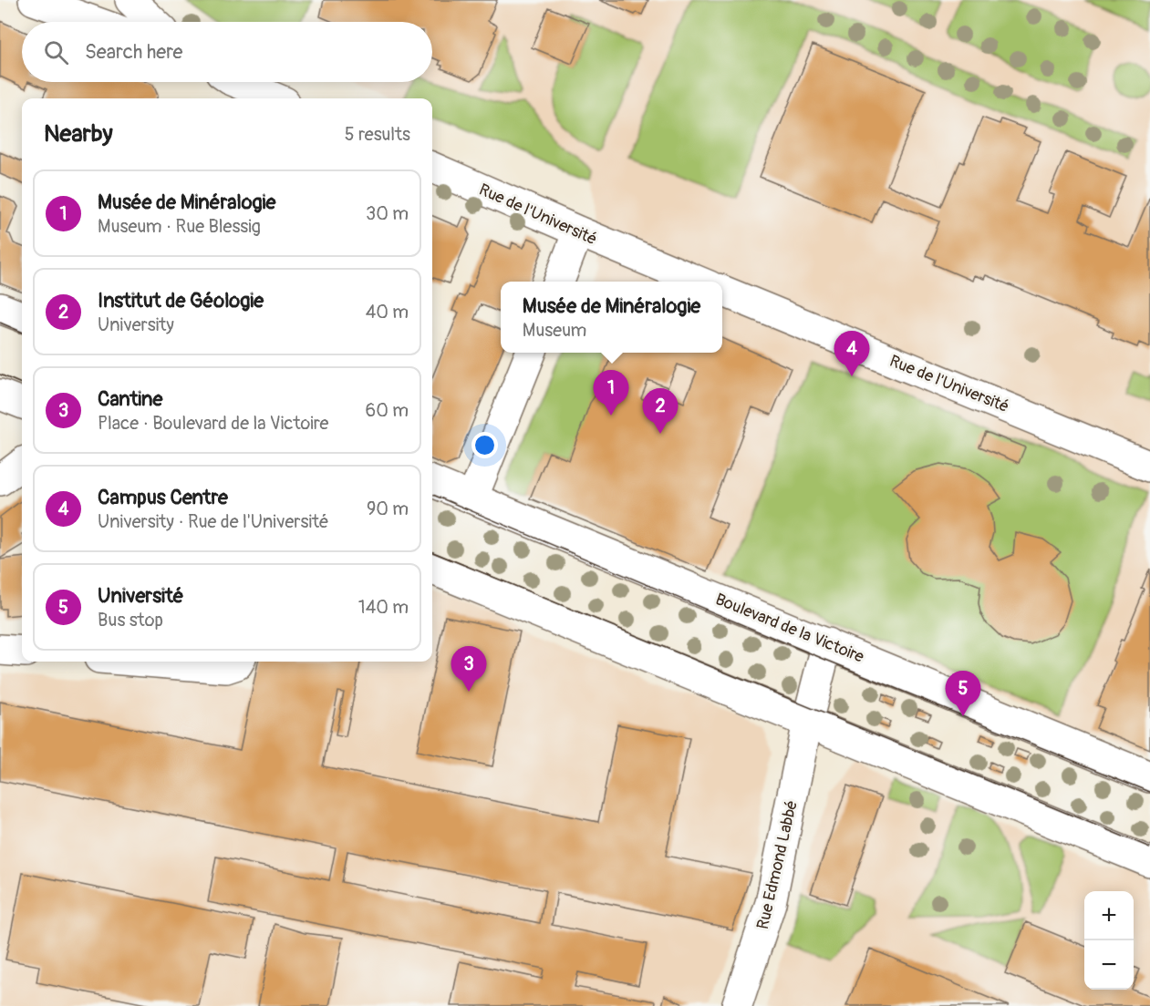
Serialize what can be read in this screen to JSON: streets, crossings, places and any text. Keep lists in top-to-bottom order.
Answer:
{
  "streets": {
    "street": ["Rue de l'Université", "Boulevard de la Victoire", "Rue Edmond Labbé"]
  },
  "crossings": [
    ["Boulevard de la Victoire", "Rue Edmond Labbé"]
  ],
  "page": {
    "search": "Search here",
    "heading": ["Nearby", "5 results"],
    "list": [
      {
        "mark": "1",
        "name": "Musée de Minéralogie",
        "note": "Museum · Rue Blessig",
        "value": "30 m"
      },
      {
        "mark": "2",
        "name": "Institut de Géologie",
        "note": "University",
        "value": "40 m"
      },
      {
        "mark": "3",
        "name": "Cantine",
        "note": "Place · Boulevard de la Victoire",
        "value": "60 m"
      },
      {
        "mark": "4",
        "name": "Campus Centre",
        "note": "University · Rue de l'Université",
        "value": "90 m"
      },
      {
        "mark": "5",
        "name": "Université",
        "note": "Bus stop",
        "value": "140 m"
      }
    ],
    "popup": ["Musée de Minéralogie", "Museum"],
    "pins": [
      "4",
      "1",
      "2",
      "3",
      "5"
    ],
    "map_buttons": ["+", "−"]
  }
}
